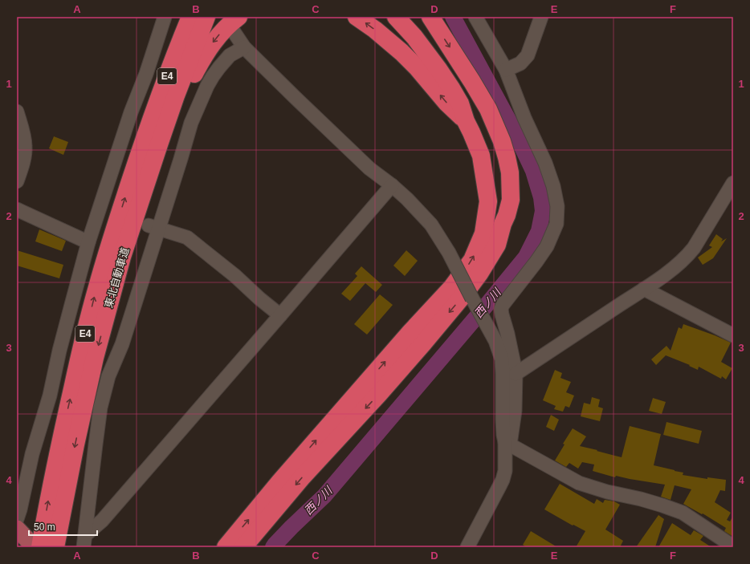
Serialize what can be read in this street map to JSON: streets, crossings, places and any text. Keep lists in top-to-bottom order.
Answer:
{
  "streets": {
    "highway": ["E4", "東北自動車道"]
  },
  "water": ["西ノ川"],
  "scale_bar": "50 m",
  "grid": {
    "columns": [
      "A",
      "B",
      "C",
      "D",
      "E",
      "F"
    ],
    "rows": [
      "1",
      "2",
      "3",
      "4"
    ]
  }
}
